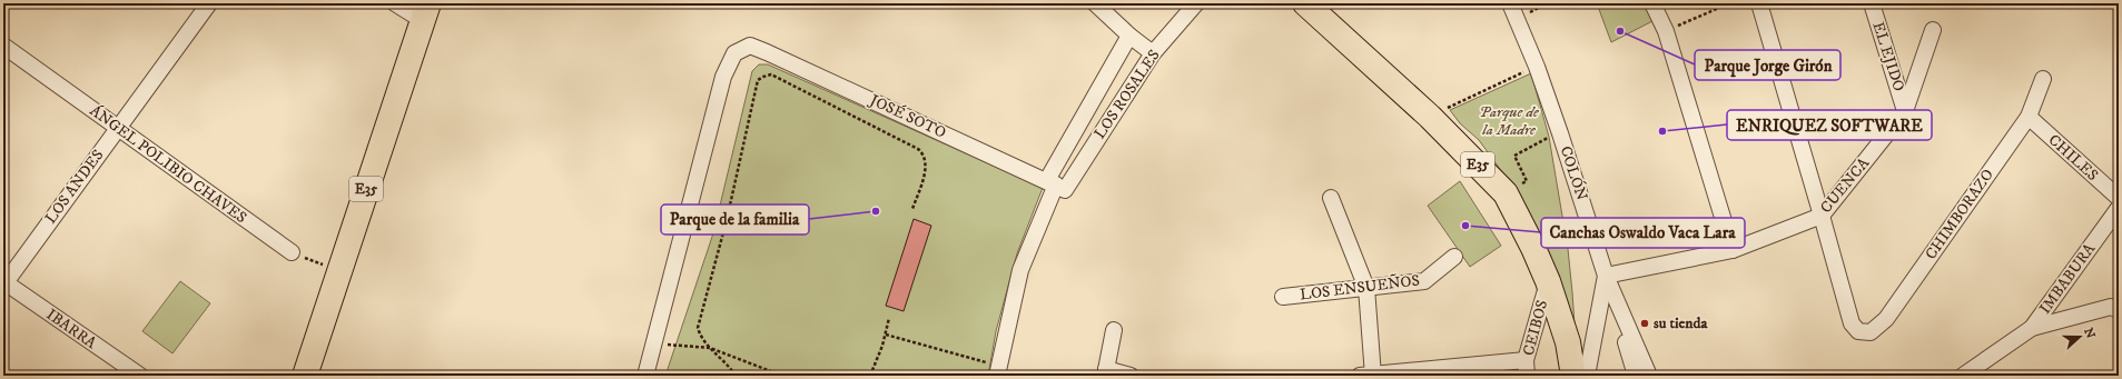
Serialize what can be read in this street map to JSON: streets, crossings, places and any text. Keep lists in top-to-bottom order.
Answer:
{
  "streets": {
    "highway": ["E35"],
    "street": [
      "EL EJIDO",
      "LOS ROSALES",
      "JOSÉ SOTO",
      "CHILES",
      "ÁNGEL POLIBIO CHAVES",
      "COLÓN",
      "CUENCA",
      "LOS ANDES",
      "CHIMBORAZO",
      "IMBABURA",
      "LOS ENSUEÑOS",
      "CEIBOS",
      "IBARRA"
    ]
  },
  "crossings": [
    ["EL EJIDO", "CUENCA"],
    ["LOS ROSALES", "JOSÉ SOTO"],
    ["CHILES", "CHIMBORAZO"],
    ["ÁNGEL POLIBIO CHAVES", "LOS ANDES"],
    ["E35", "CEIBOS"],
    ["COLÓN", "CUENCA"],
    ["CUENCA", "CHIMBORAZO"],
    ["LOS ANDES", "IBARRA"]
  ],
  "parks": ["Parque de la Madre"],
  "places": [
    "Parque Jorge Girón",
    "ENRIQUEZ SOFTWARE",
    "Parque de la familia",
    "Canchas Oswaldo Vaca Lara",
    "su tienda"
  ],
  "north": "right"
}
